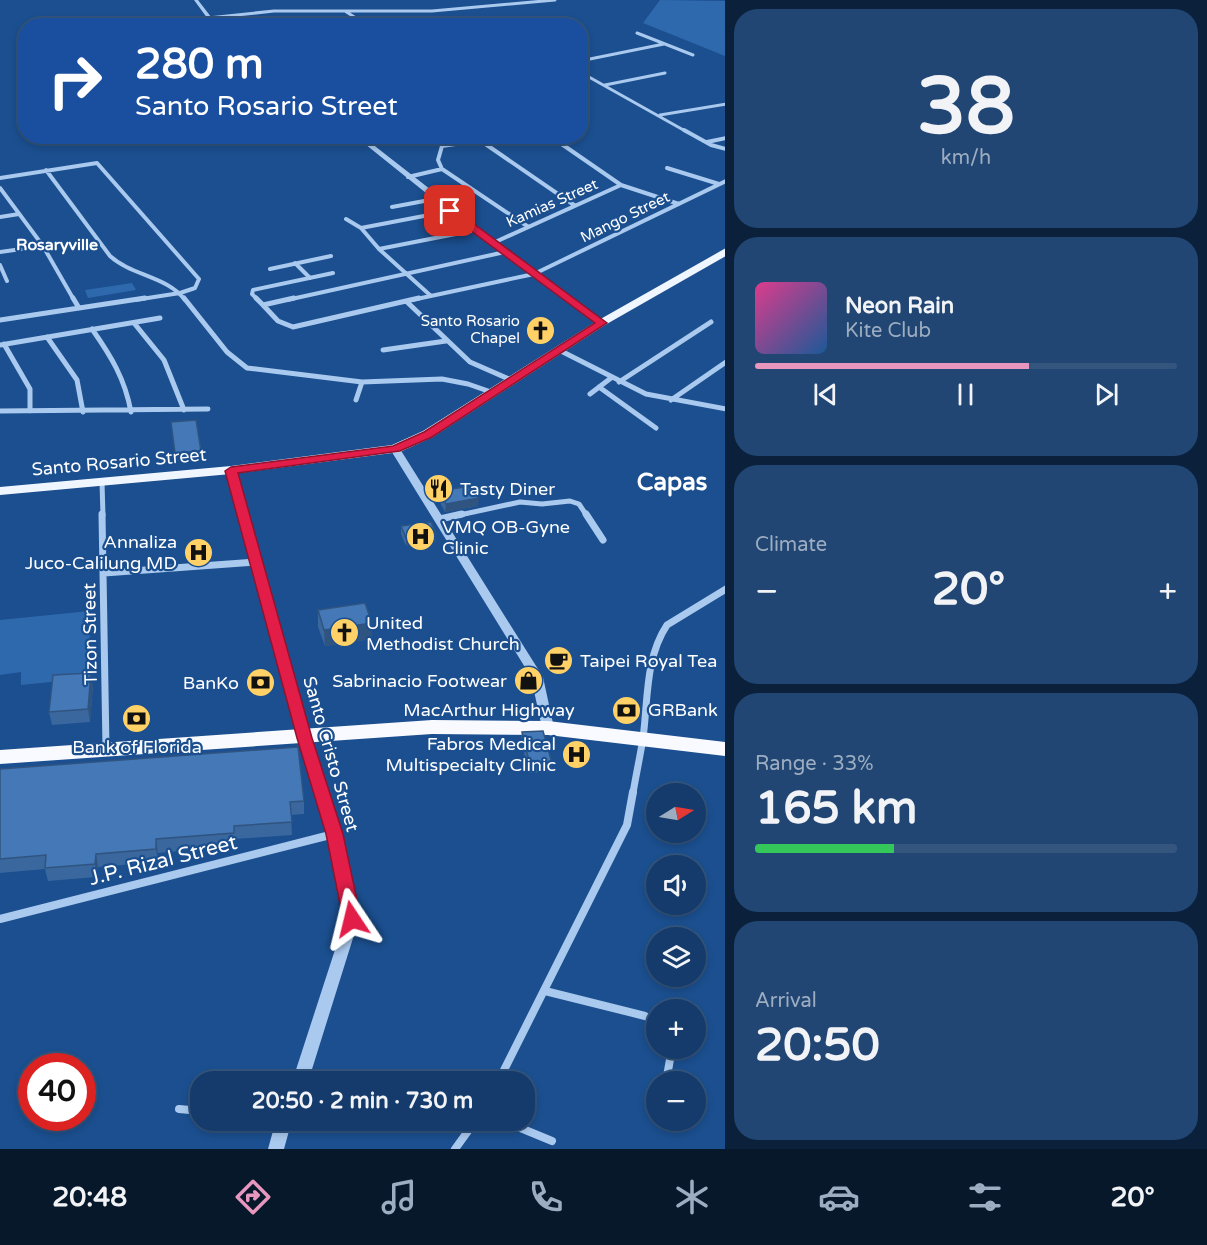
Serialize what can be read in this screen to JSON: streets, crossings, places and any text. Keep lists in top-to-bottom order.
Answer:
{
  "streets": {
    "highway": ["MacArthur Highway"],
    "main road": ["Santo Rosario Street"],
    "street": [
      "Kamias Street",
      "Mango Street",
      "Tizon Street",
      "Santo Cristo Street",
      "J.P. Rizal Street"
    ]
  },
  "crossings": [
    ["Santo Rosario Street", "Tizon Street"],
    ["Santo Rosario Street", "Santo Cristo Street"],
    ["Tizon Street", "MacArthur Highway"],
    ["MacArthur Highway", "Santo Cristo Street"],
    ["Santo Cristo Street", "J.P. Rizal Street"]
  ],
  "districts": ["Rosaryville", "Capas"],
  "places": {
    "church": ["Santo Rosario Chapel", "United Methodist Church"],
    "restaurant": ["Tasty Diner"],
    "hospital": ["VMQ OB-Gyne Clinic", "Annaliza Juco-Calilung MD", "Fabros Medical Multispecialty Clinic"],
    "cafe": ["Taipei Royal Tea"],
    "shop": ["Sabrinacio Footwear"],
    "bank": ["BanKo", "GRBank", "Bank of Florida"]
  },
  "north": "right",
  "page": {
    "tile": [
      ["38", "km/h"],
      "Climate",
      ["Range · 33%", "165 km"],
      ["Arrival", "20:50"]
    ],
    "turn": ["280 m", "Santo Rosario Street"],
    "song": ["Neon Rain", "Kite Club"],
    "heat": ["−", "20°", "+"],
    "map_buttons": ["+", "−"],
    "limit": "40",
    "trip": "20:50 · 2 min · 730 m",
    "tabs": ["20:48", "20°"]
  }
}
